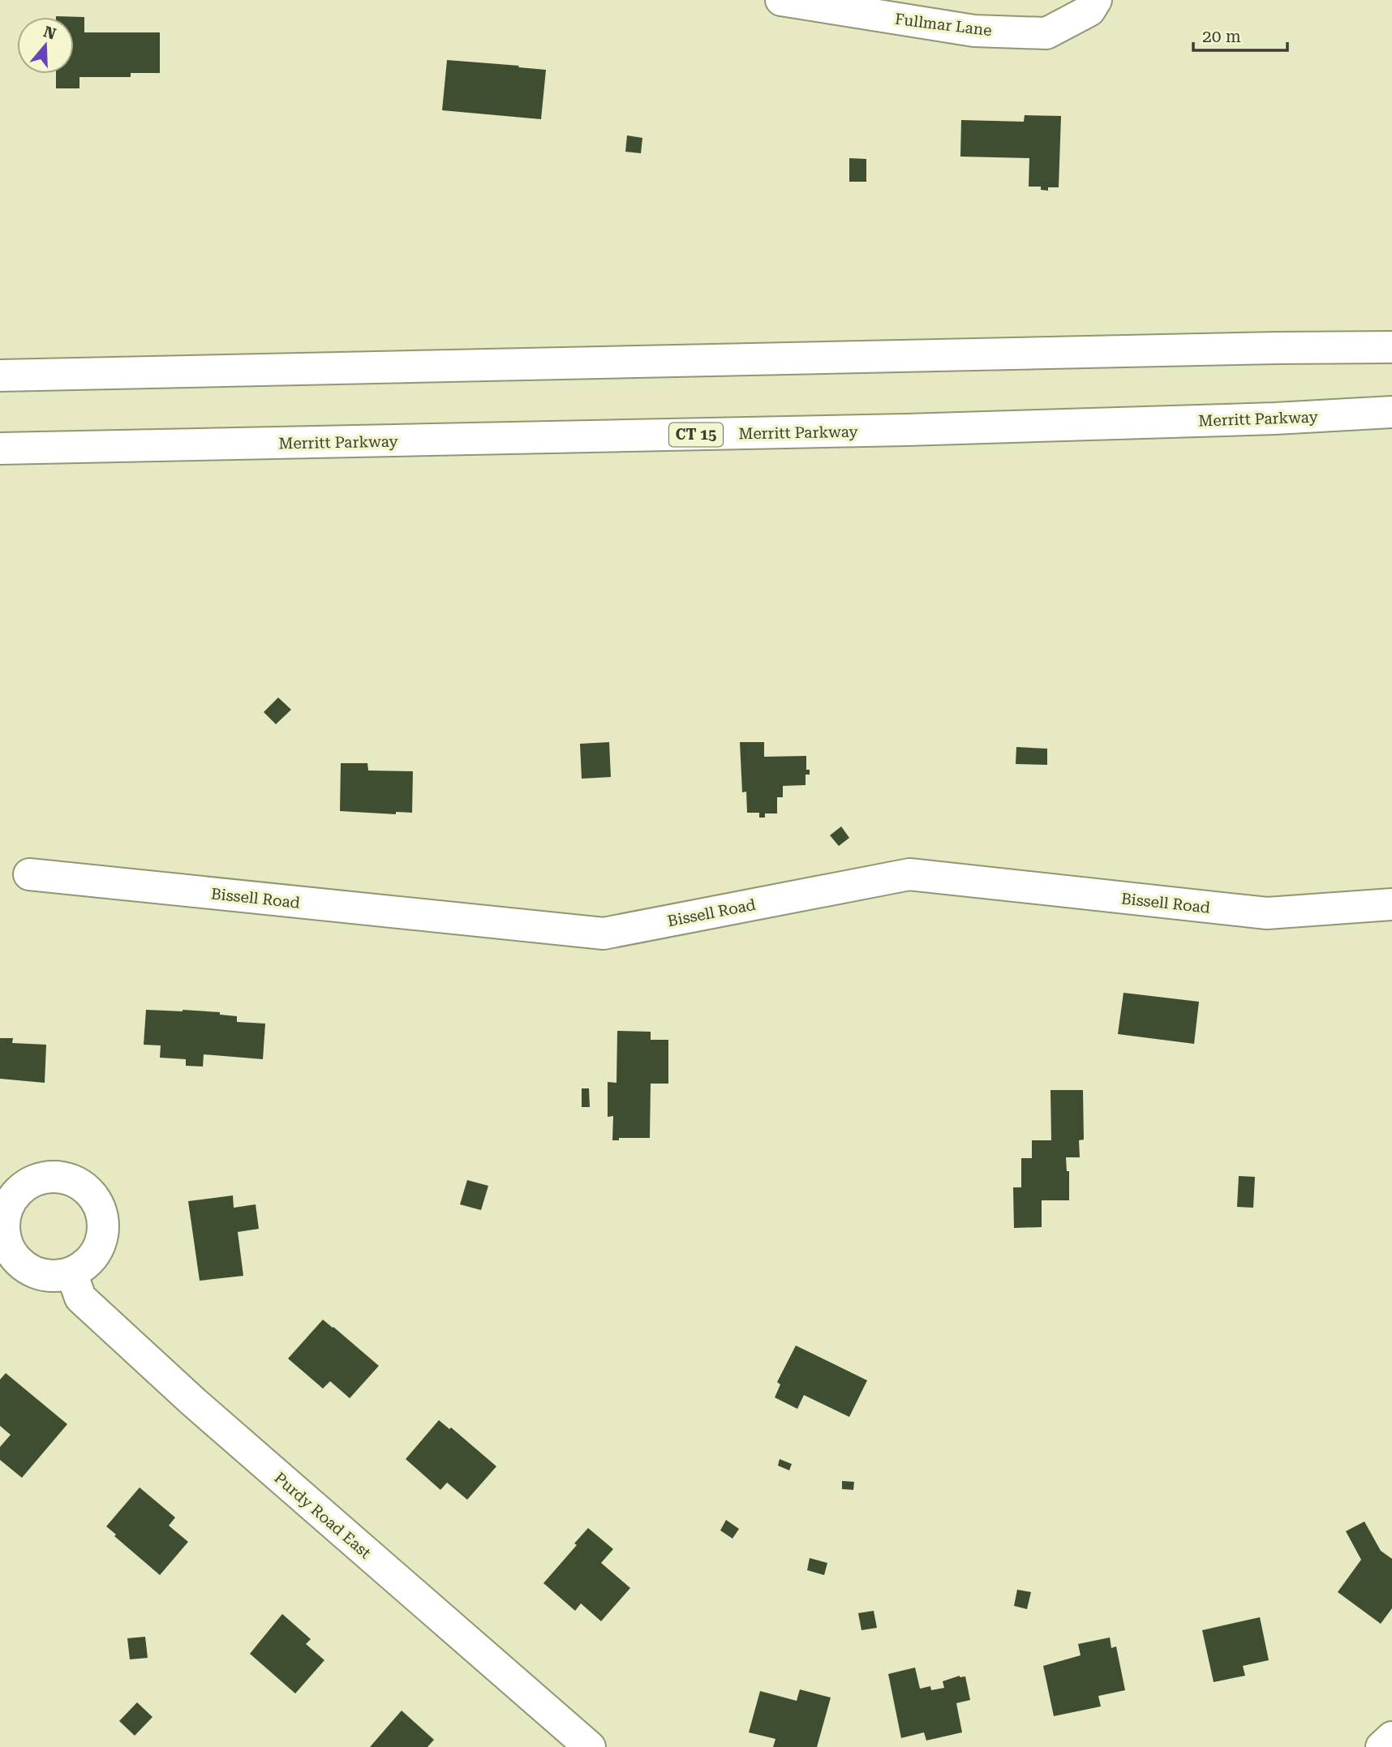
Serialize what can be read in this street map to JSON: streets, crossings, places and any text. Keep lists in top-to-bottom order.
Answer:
{
  "streets": {
    "main road": [
      "Fullmar Lane",
      "Merritt Parkway",
      "CT 15",
      "Bissell Road",
      "Purdy Road East"
    ]
  },
  "scale_bar": "20 m",
  "north": "top"
}
